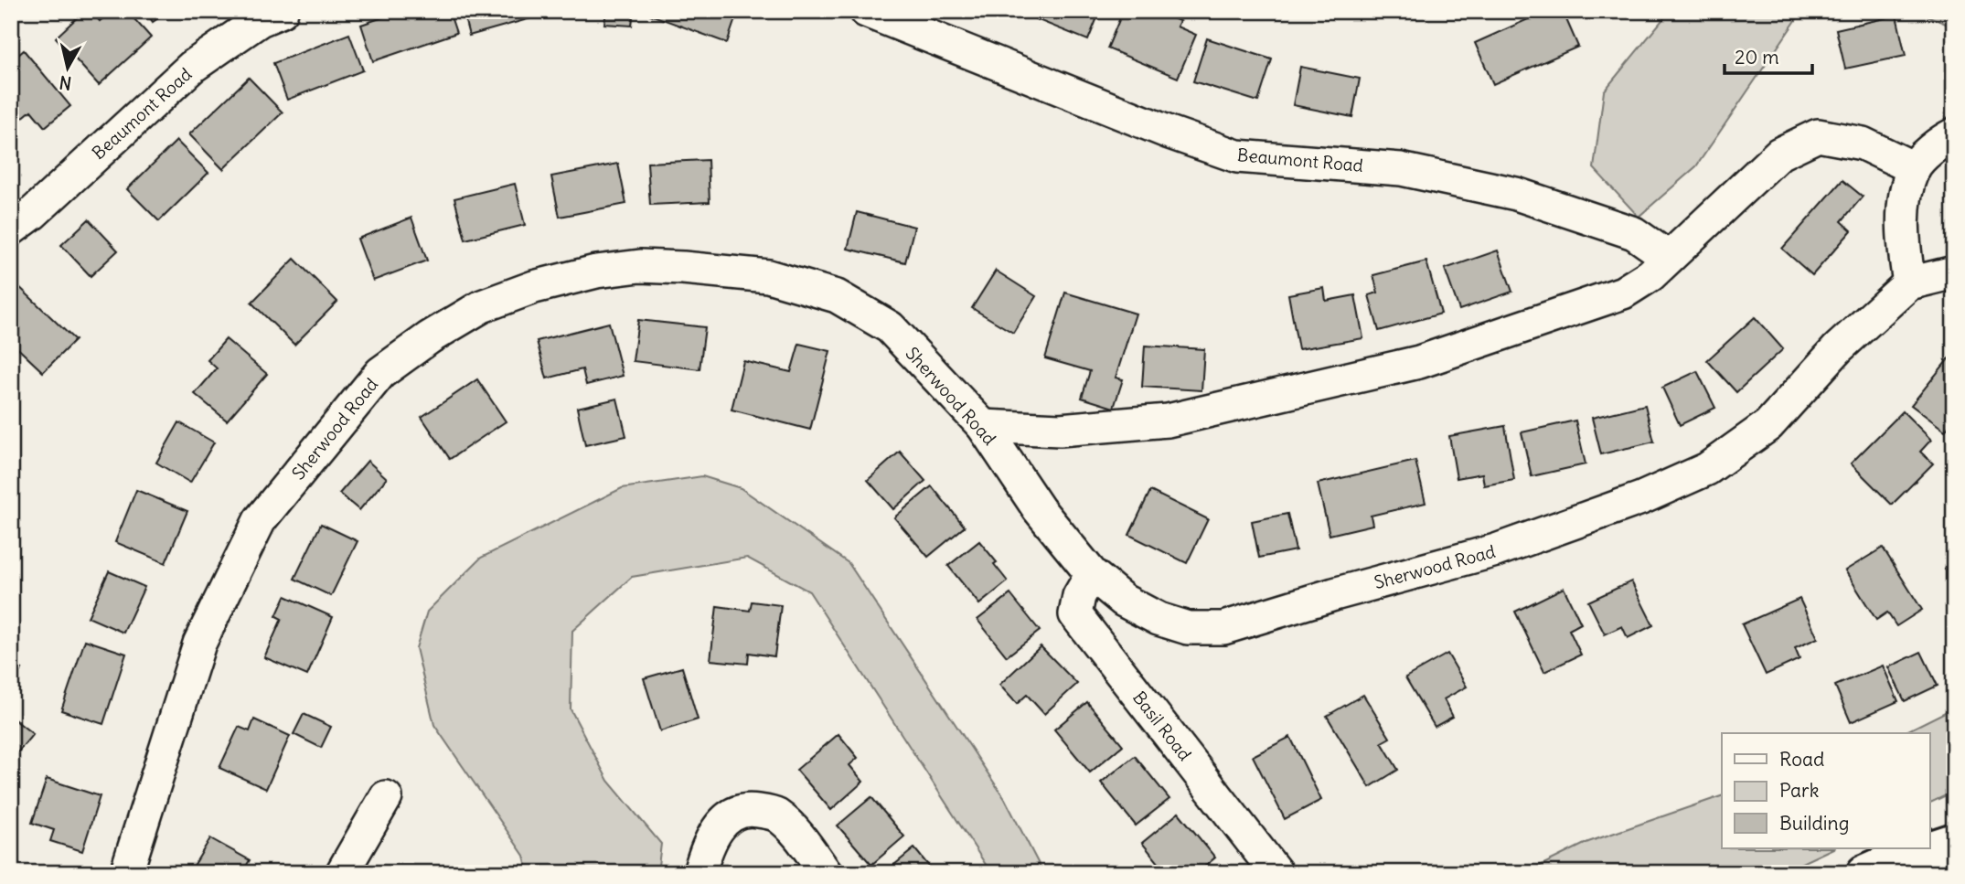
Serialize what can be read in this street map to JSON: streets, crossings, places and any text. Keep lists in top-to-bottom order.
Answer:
{
  "streets": {
    "street": ["Beaumont Road", "Sherwood Road", "Basil Road"]
  },
  "crossings": [
    ["Sherwood Road", "Basil Road"]
  ],
  "legend": ["Road", "Park", "Building"],
  "scale_bar": "20 m",
  "north": "bottom"
}
